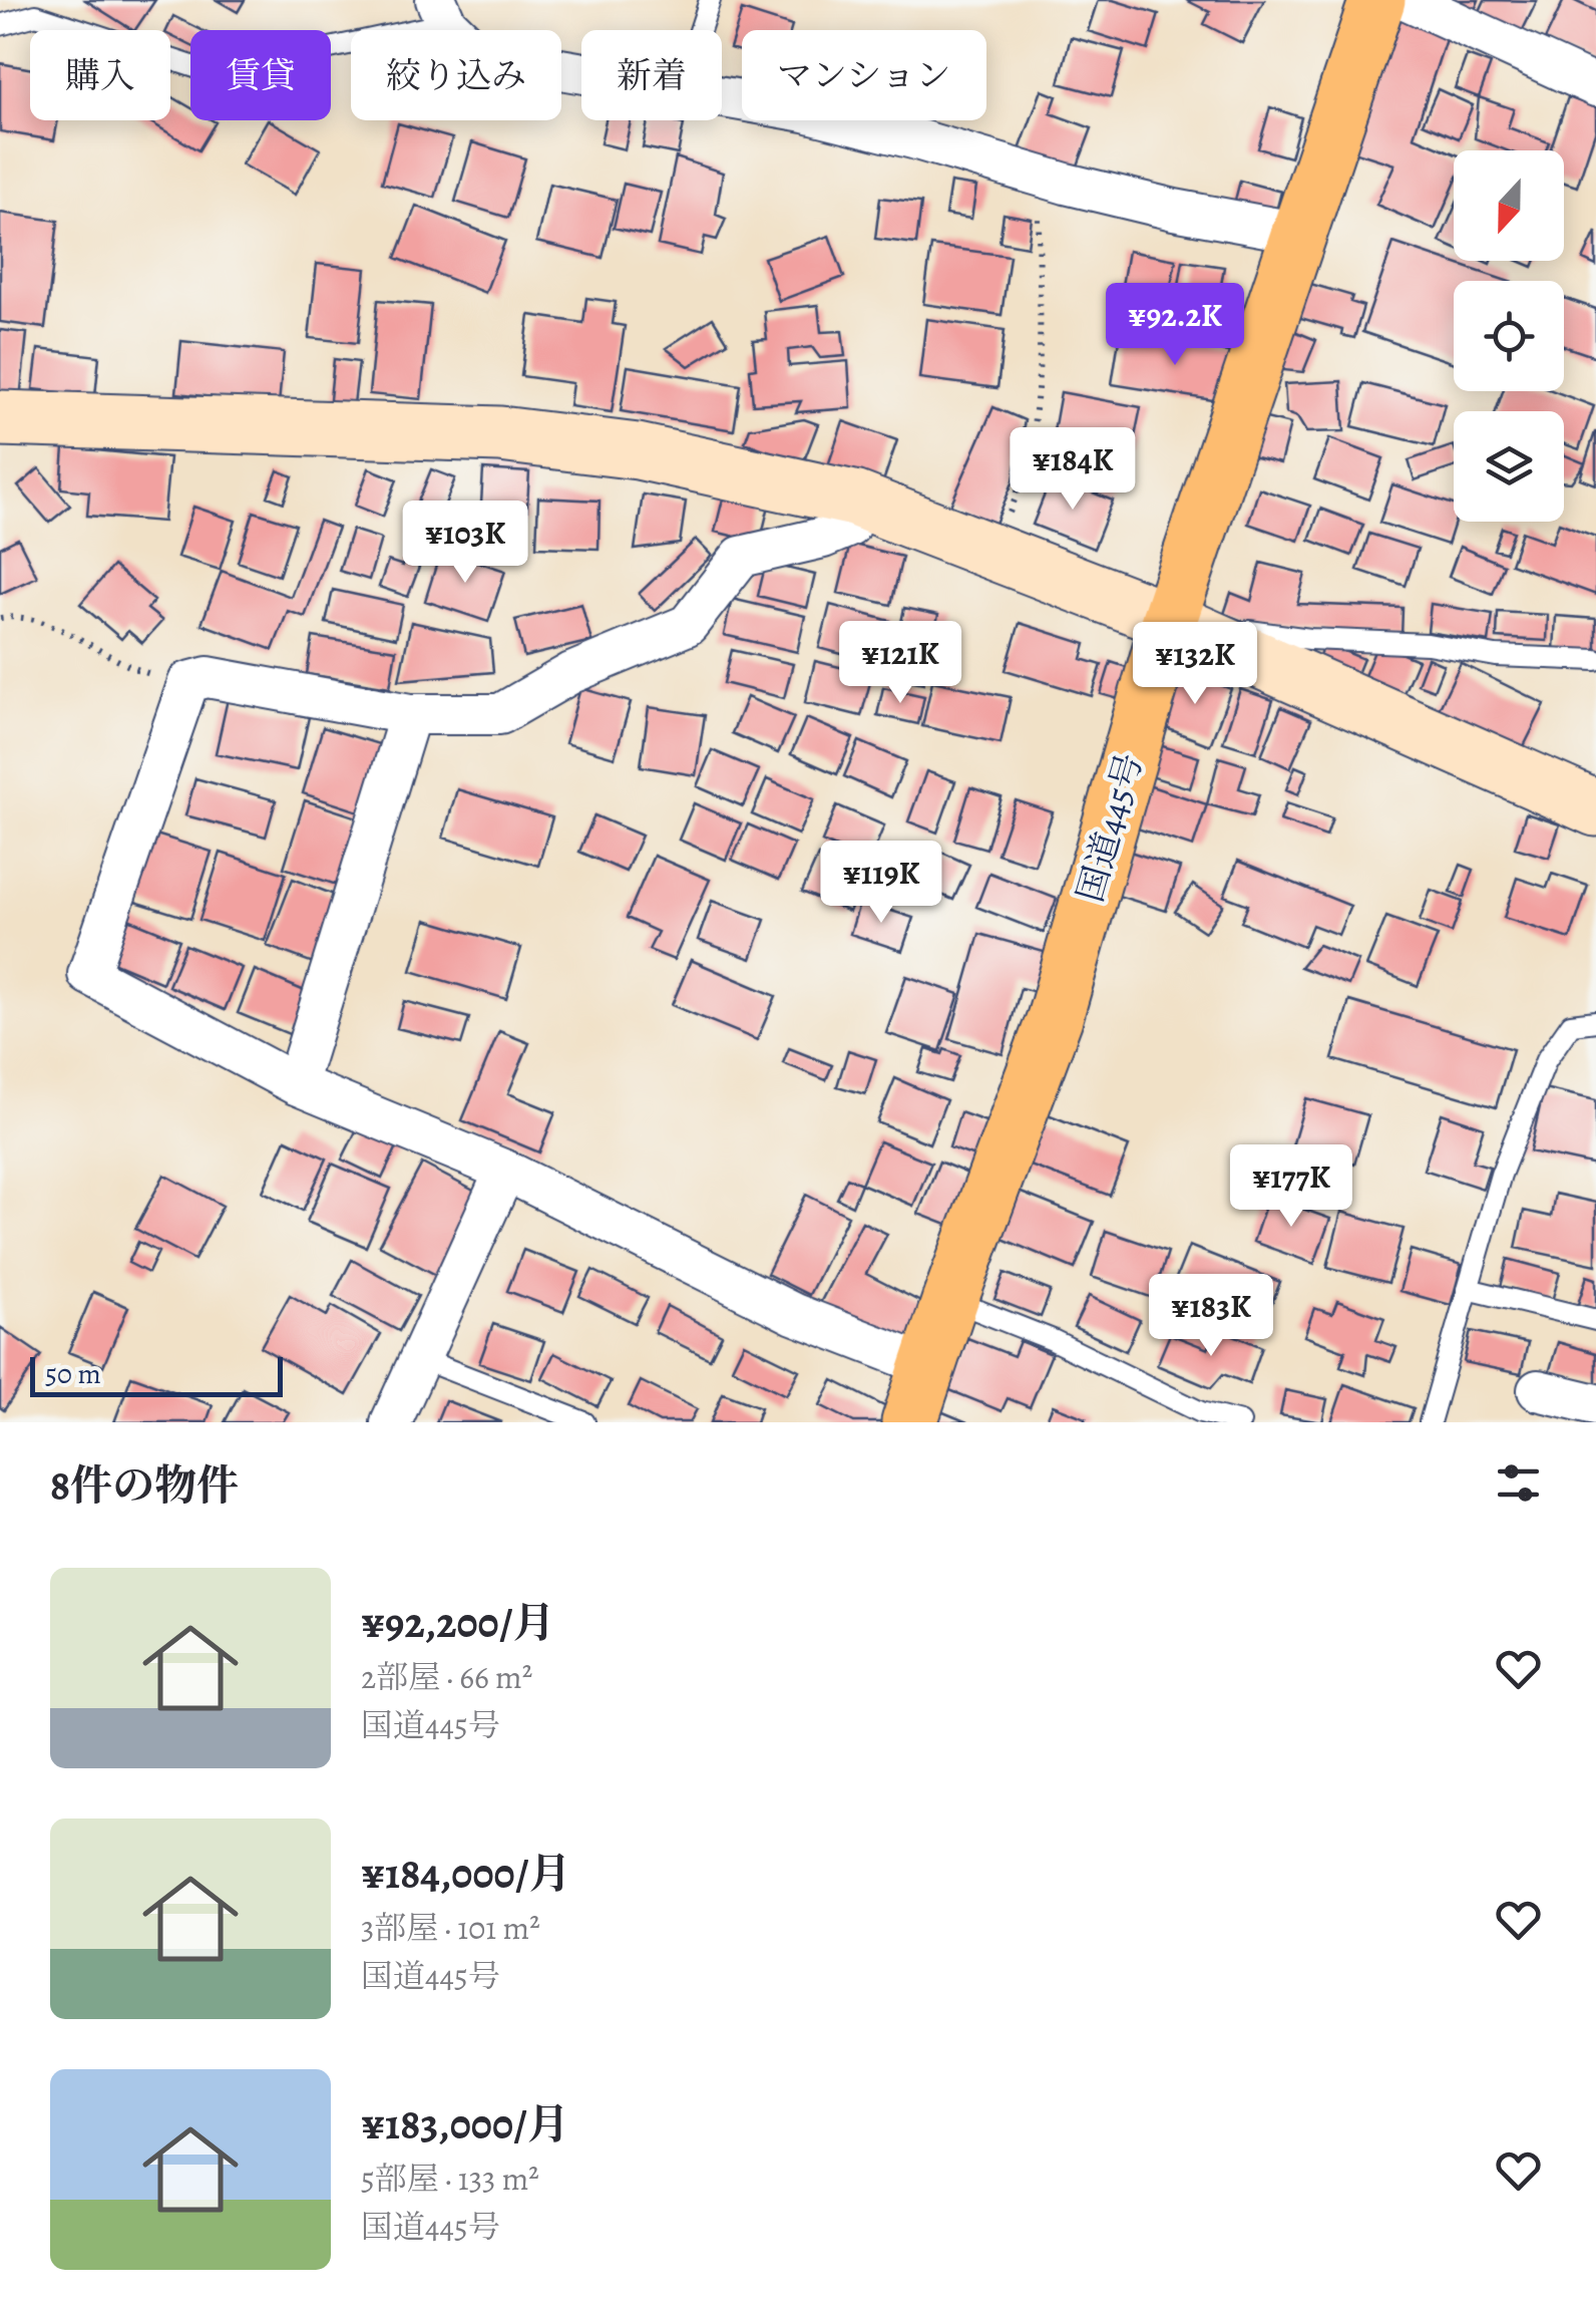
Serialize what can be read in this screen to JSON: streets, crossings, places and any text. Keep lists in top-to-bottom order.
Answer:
{
  "streets": {
    "highway": ["国道445号"]
  },
  "scale_bar": "50 m",
  "north": "bottom",
  "page": {
    "chip": [
      "購入",
      "賃貸",
      "絞り込み",
      "新着",
      "マンション"
    ],
    "price": [
      "¥92.2K",
      "¥184K",
      "¥103K",
      "¥121K",
      "¥132K",
      "¥119K",
      "¥177K",
      "¥183K"
    ],
    "scale": "50 m",
    "heading": "8件の物件",
    "list": [
      {
        "name": "¥92,200/月",
        "note": "2部屋 · 66 m² · 国道445号"
      },
      {
        "name": "¥184,000/月",
        "note": "3部屋 · 101 m² · 国道445号"
      },
      {
        "name": "¥183,000/月",
        "note": "5部屋 · 133 m² · 国道445号"
      }
    ]
  }
}
